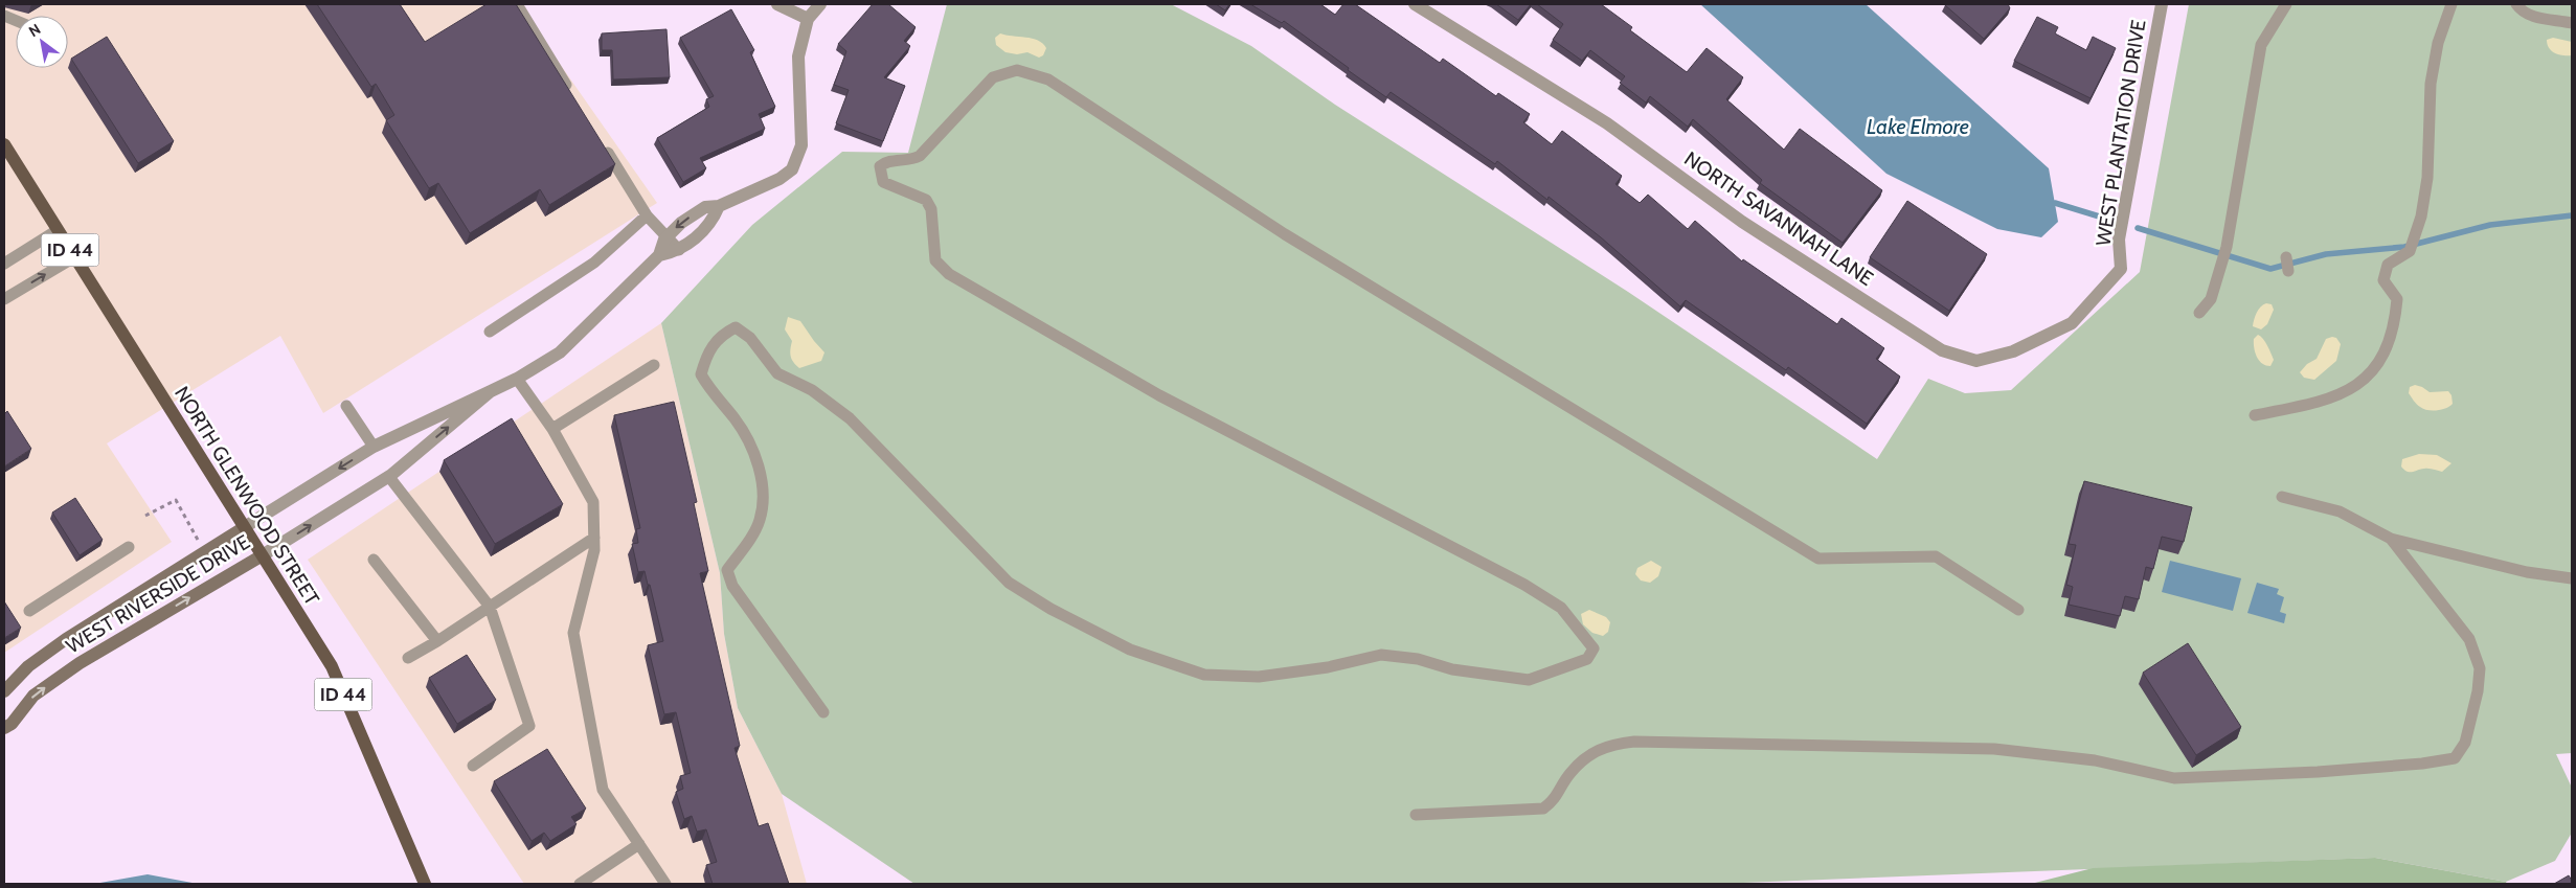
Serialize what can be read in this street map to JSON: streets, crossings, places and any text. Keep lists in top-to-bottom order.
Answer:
{
  "streets": {
    "main road": ["ID 44", "NORTH GLENWOOD STREET"],
    "street": ["WEST PLANTATION DRIVE", "NORTH SAVANNAH LANE", "WEST RIVERSIDE DRIVE"]
  },
  "crossings": [
    ["WEST PLANTATION DRIVE", "NORTH SAVANNAH LANE"],
    ["NORTH GLENWOOD STREET", "WEST RIVERSIDE DRIVE"]
  ],
  "water": ["Lake Elmore"],
  "north": "top left"
}
